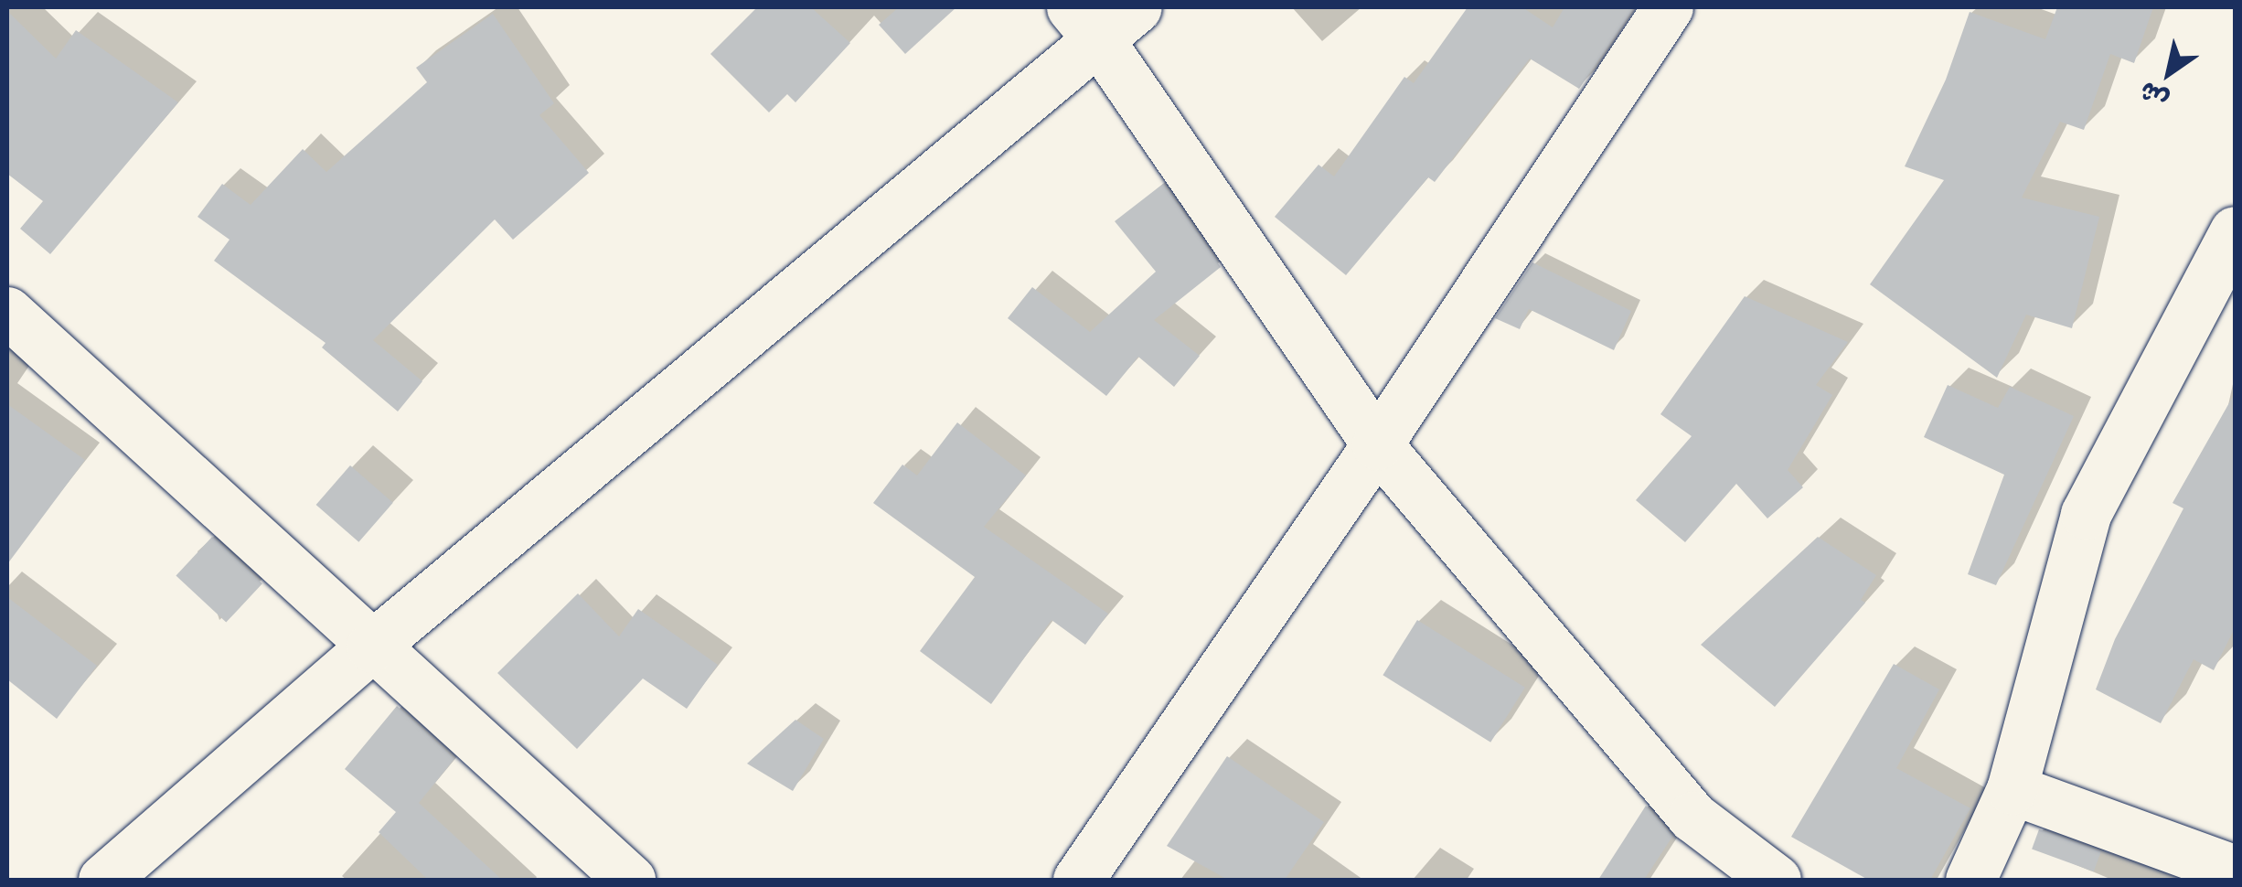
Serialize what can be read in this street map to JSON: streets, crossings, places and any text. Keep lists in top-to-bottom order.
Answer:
{
  "north": "bottom left"
}
